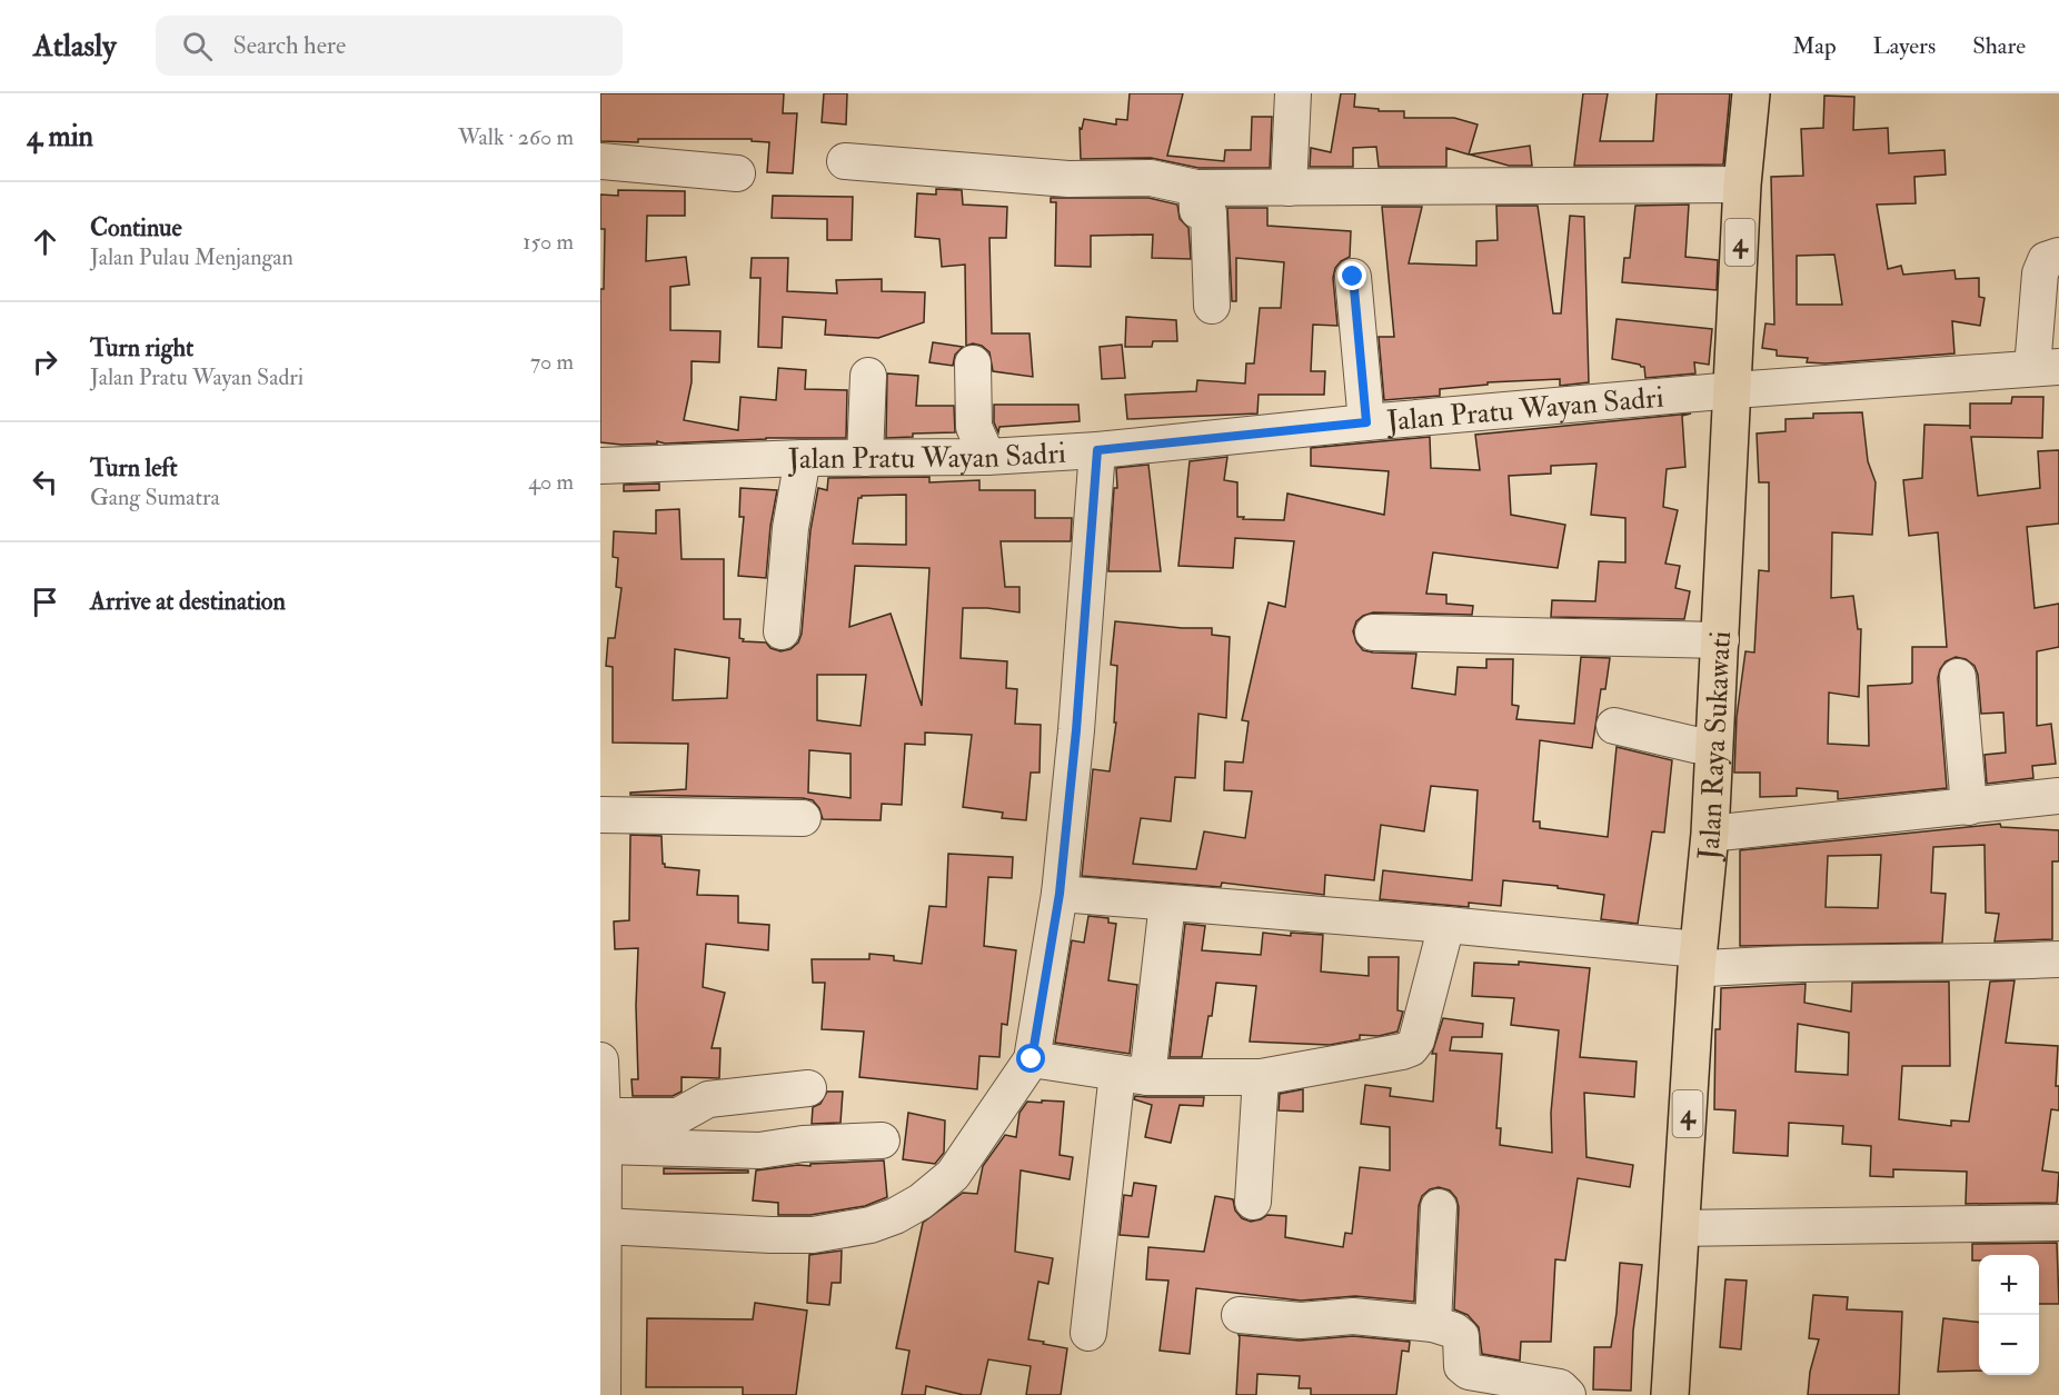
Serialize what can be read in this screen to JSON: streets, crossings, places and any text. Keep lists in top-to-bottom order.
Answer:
{
  "streets": {
    "highway": ["4", "Jalan Raya Sukawati"],
    "street": ["Jalan Pratu Wayan Sadri"]
  },
  "crossings": [
    ["Jalan Pratu Wayan Sadri", "Jalan Raya Sukawati"]
  ],
  "page": {
    "header": "Atlasly",
    "search": "Search here",
    "nav": ["Map", "Layers", "Share"],
    "heading": ["4 min", "Walk · 260 m"],
    "list": [
      ["Continue", "Jalan Pulau Menjangan", "150 m"],
      ["Turn right", "Jalan Pratu Wayan Sadri", "70 m"],
      ["Turn left", "Gang Sumatra", "40 m"],
      "Arrive at destination"
    ],
    "map_buttons": ["+", "−"]
  }
}
